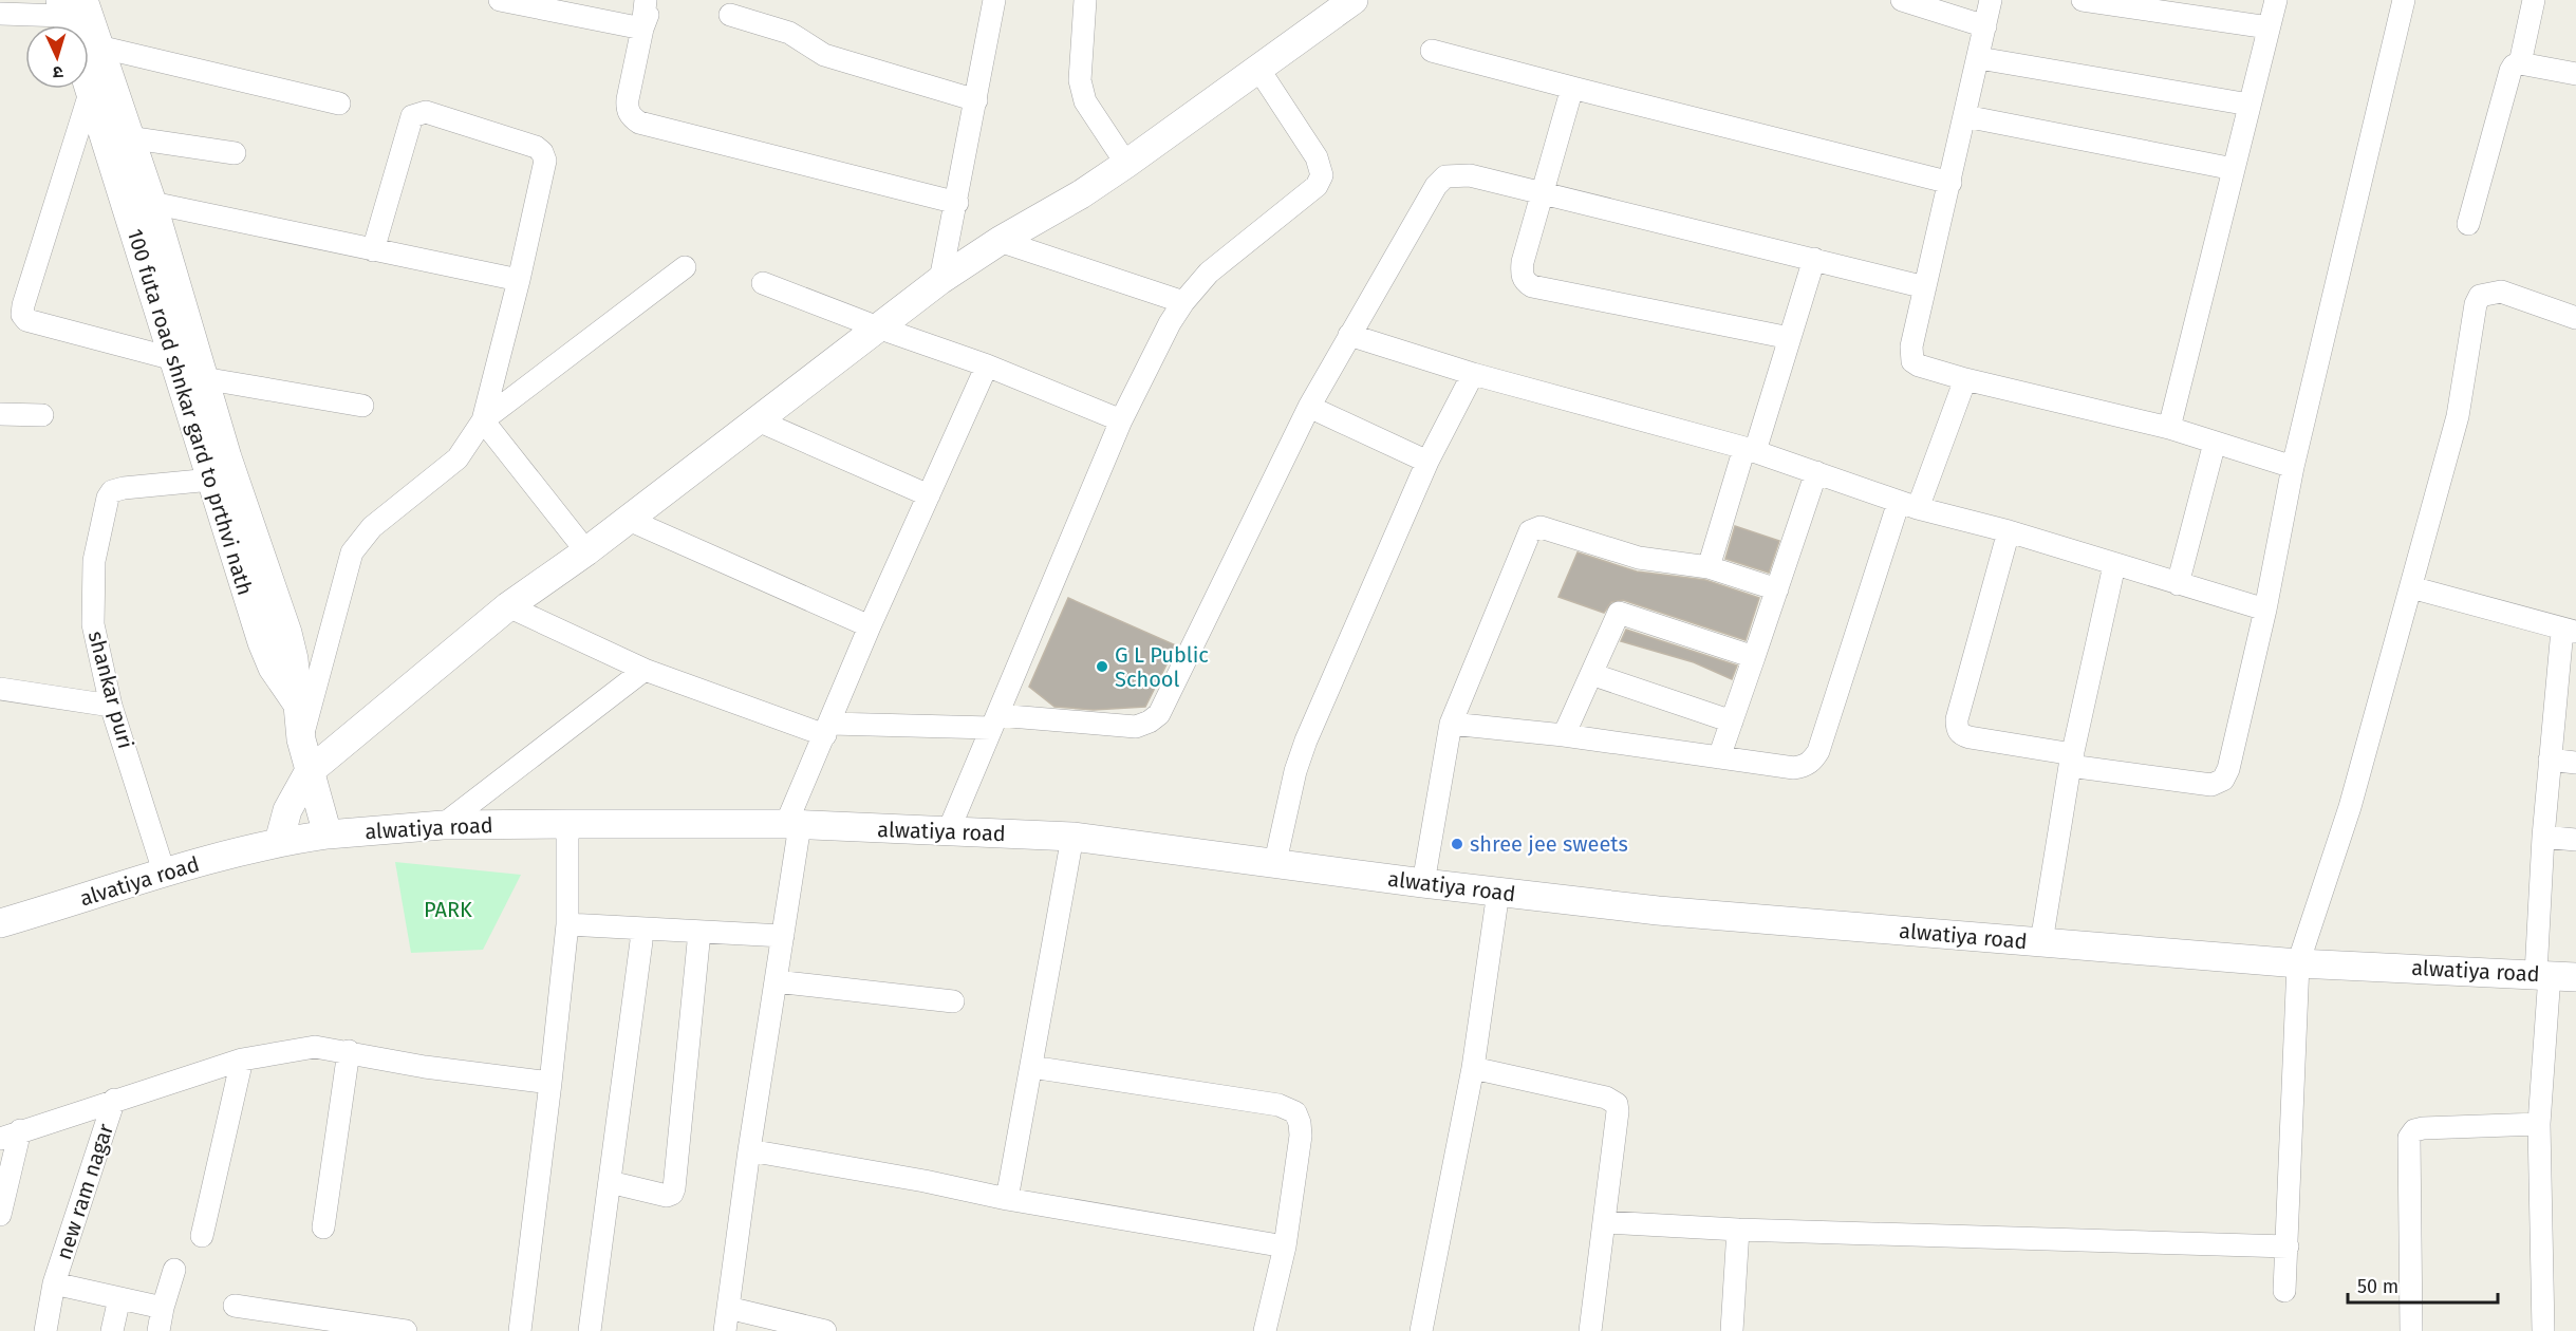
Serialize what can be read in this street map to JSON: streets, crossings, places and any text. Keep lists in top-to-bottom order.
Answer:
{
  "streets": {
    "street": [
      "100 futa road shnkar gard to prthvi nath",
      "shankar puri",
      "alwatiya road",
      "alvatiya road",
      "new ram nagar"
    ]
  },
  "crossings": [
    ["100 futa road shnkar gard to prthvi nath", "shankar puri"],
    ["100 futa road shnkar gard to prthvi nath", "alwatiya road"],
    ["shankar puri", "alvatiya road"],
    ["alwatiya road", "alvatiya road"]
  ],
  "parks": ["PARK"],
  "places": ["G L Public School", "shree jee sweets"],
  "scale_bar": "50 m",
  "north": "bottom"
}
